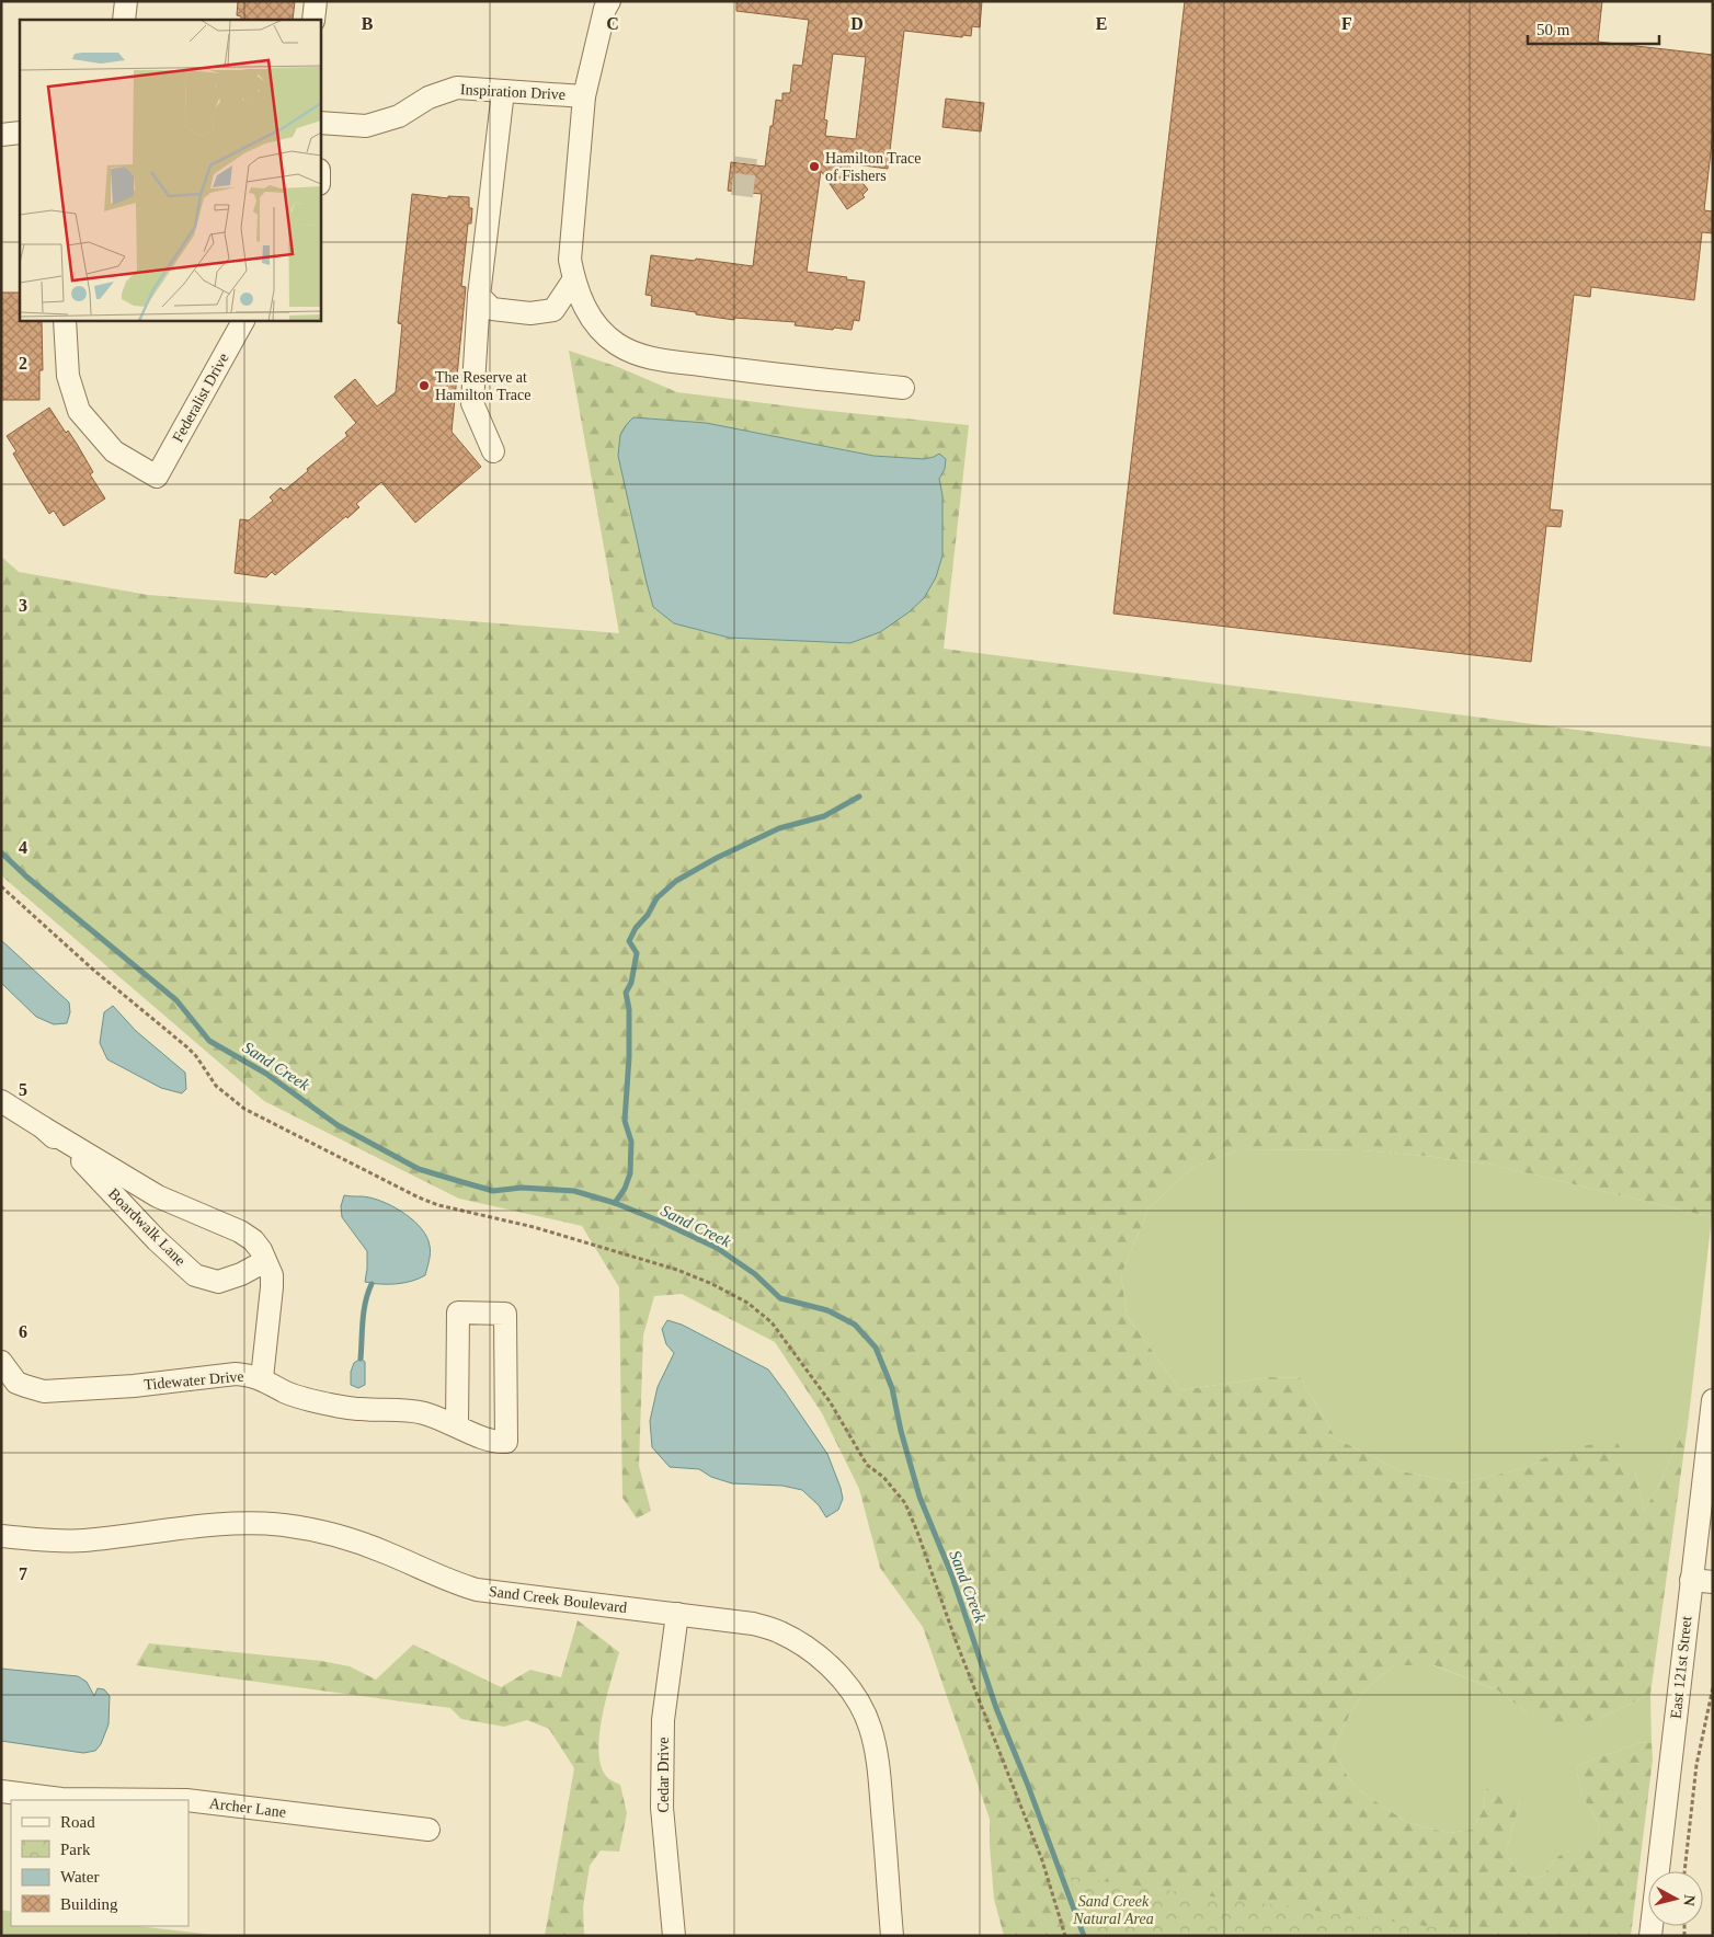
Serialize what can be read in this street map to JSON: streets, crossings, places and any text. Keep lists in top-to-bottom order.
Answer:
{
  "streets": {
    "street": [
      "Inspiration Drive",
      "Federalist Drive",
      "Boardwalk Lane",
      "Tidewater Drive",
      "Sand Creek Boulevard",
      "East 121st Street",
      "Cedar Drive",
      "Archer Lane"
    ]
  },
  "crossings": [
    ["Boardwalk Lane", "Tidewater Drive"],
    ["Sand Creek Boulevard", "Cedar Drive"]
  ],
  "water": ["Sand Creek"],
  "parks": ["Sand Creek Natural Area"],
  "places": ["Hamilton Trace of Fishers", "The Reserve at Hamilton Trace"],
  "legend": [
    "Road",
    "Park",
    "Water",
    "Building"
  ],
  "scale_bar": "50 m",
  "north": "right",
  "grid": {
    "columns": [
      "B",
      "C",
      "D",
      "E",
      "F"
    ],
    "rows": [
      "2",
      "3",
      "4",
      "5",
      "6",
      "7"
    ]
  }
}
